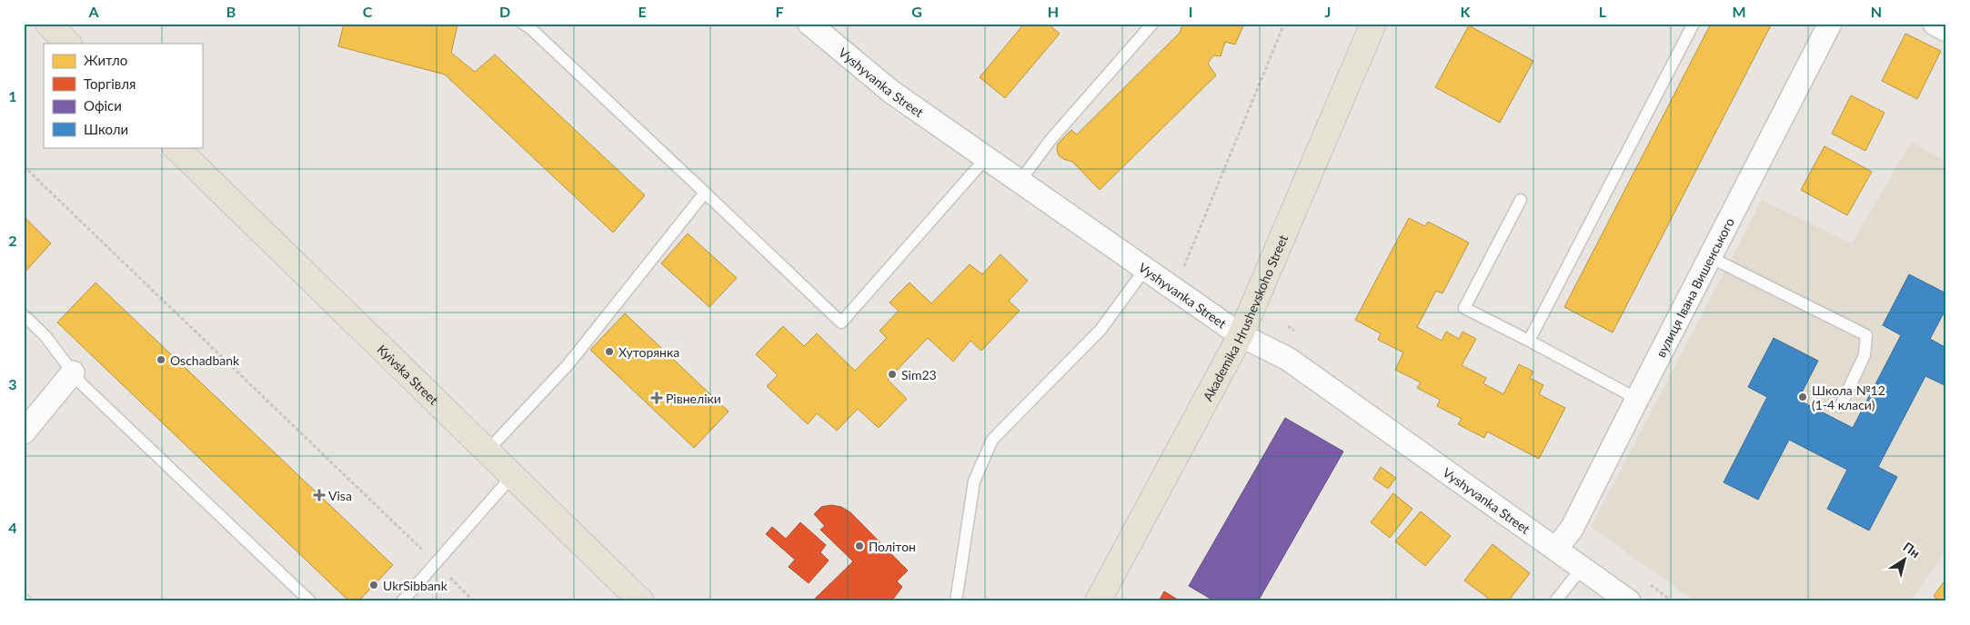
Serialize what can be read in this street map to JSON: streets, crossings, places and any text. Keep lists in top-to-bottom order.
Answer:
{
  "streets": {
    "main road": ["Akademika Hrushevskoho Street", "Kyivska Street"],
    "street": ["Vyshyvanka Street", "вулиця Івана Вишенського"]
  },
  "crossings": [
    ["Vyshyvanka Street", "вулиця Івана Вишенського"],
    ["Vyshyvanka Street", "Akademika Hrushevskoho Street"]
  ],
  "places": {
    "other": [
      "Хуторянка",
      "Oschadbank",
      "Sim23",
      "Школа №12 (1-4 класи)",
      "Політон",
      "UkrSibbank"
    ],
    "health": ["Рівнеліки", "Visa"]
  },
  "legend": [
    "Житло",
    "Торгівля",
    "Офіси",
    "Школи"
  ],
  "north": "top right",
  "grid": {
    "columns": [
      "A",
      "B",
      "C",
      "D",
      "E",
      "F",
      "G",
      "H",
      "I",
      "J",
      "K",
      "L",
      "M",
      "N"
    ],
    "rows": [
      "1",
      "2",
      "3",
      "4"
    ]
  }
}
